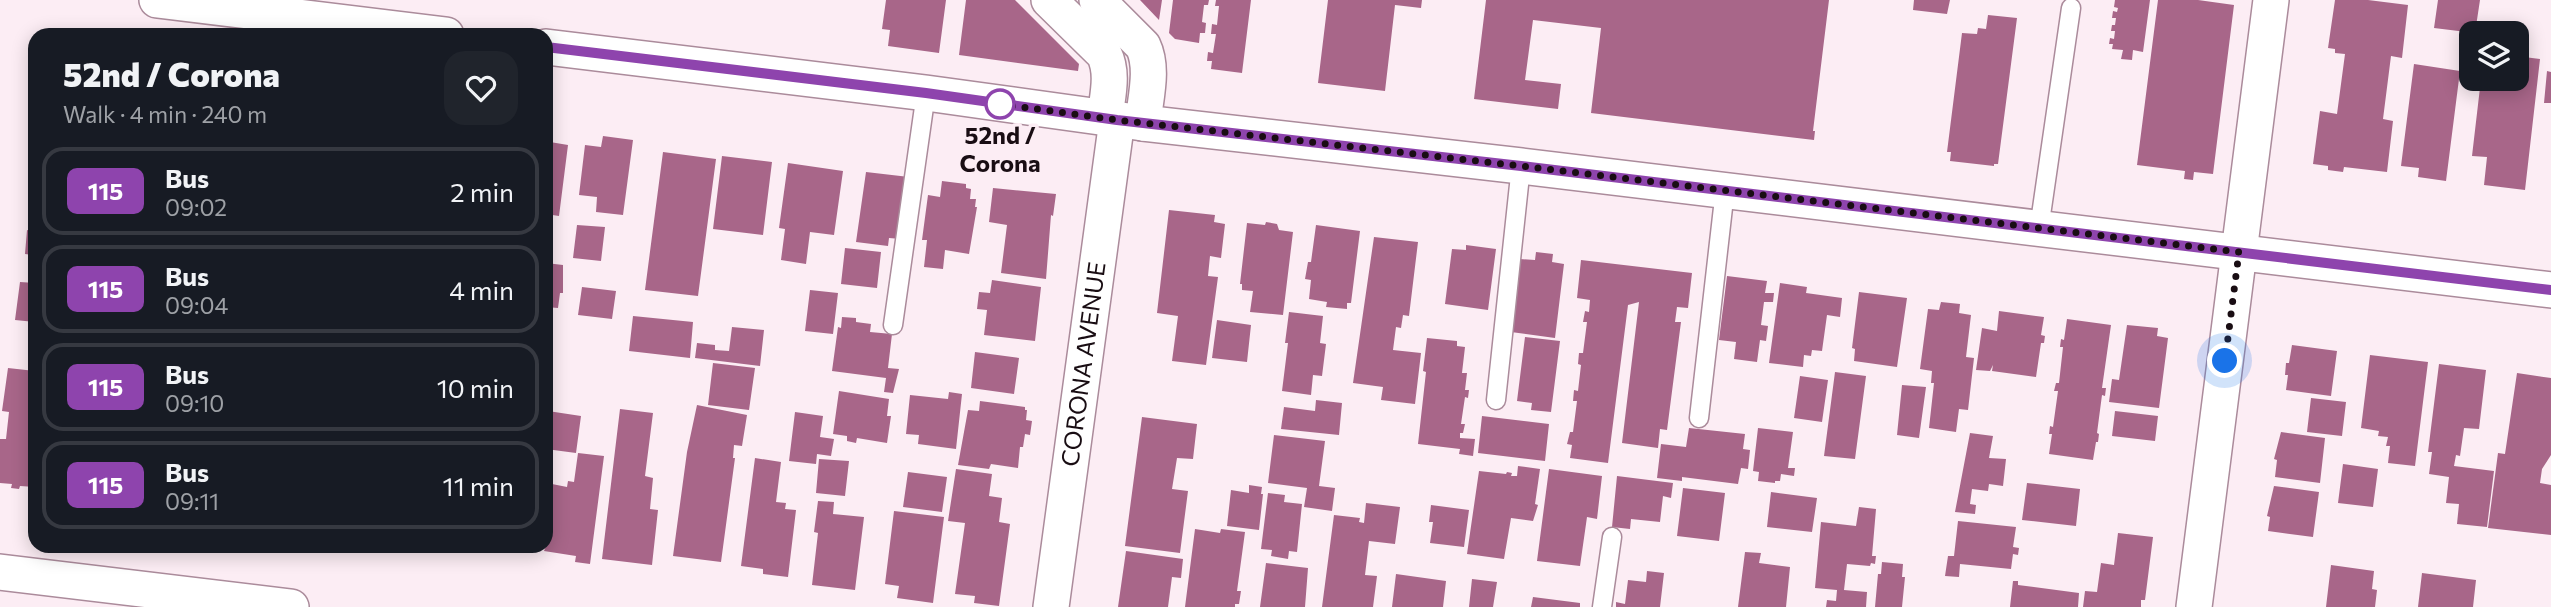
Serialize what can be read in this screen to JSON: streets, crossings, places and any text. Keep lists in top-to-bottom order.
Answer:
{
  "streets": {
    "street": ["CORONA AVENUE"]
  },
  "places": ["52nd / Corona"],
  "lines": ["bus line 115"],
  "page": {
    "heading": ["52nd / Corona", "Walk · 4 min · 240 m"],
    "list": [
      {
        "mark": "115",
        "name": "Bus",
        "note": "09:02",
        "value": "2 min"
      },
      {
        "mark": "115",
        "name": "Bus",
        "note": "09:04",
        "value": "4 min"
      },
      {
        "mark": "115",
        "name": "Bus",
        "note": "09:10",
        "value": "10 min"
      },
      {
        "mark": "115",
        "name": "Bus",
        "note": "09:11",
        "value": "11 min"
      }
    ]
  }
}
